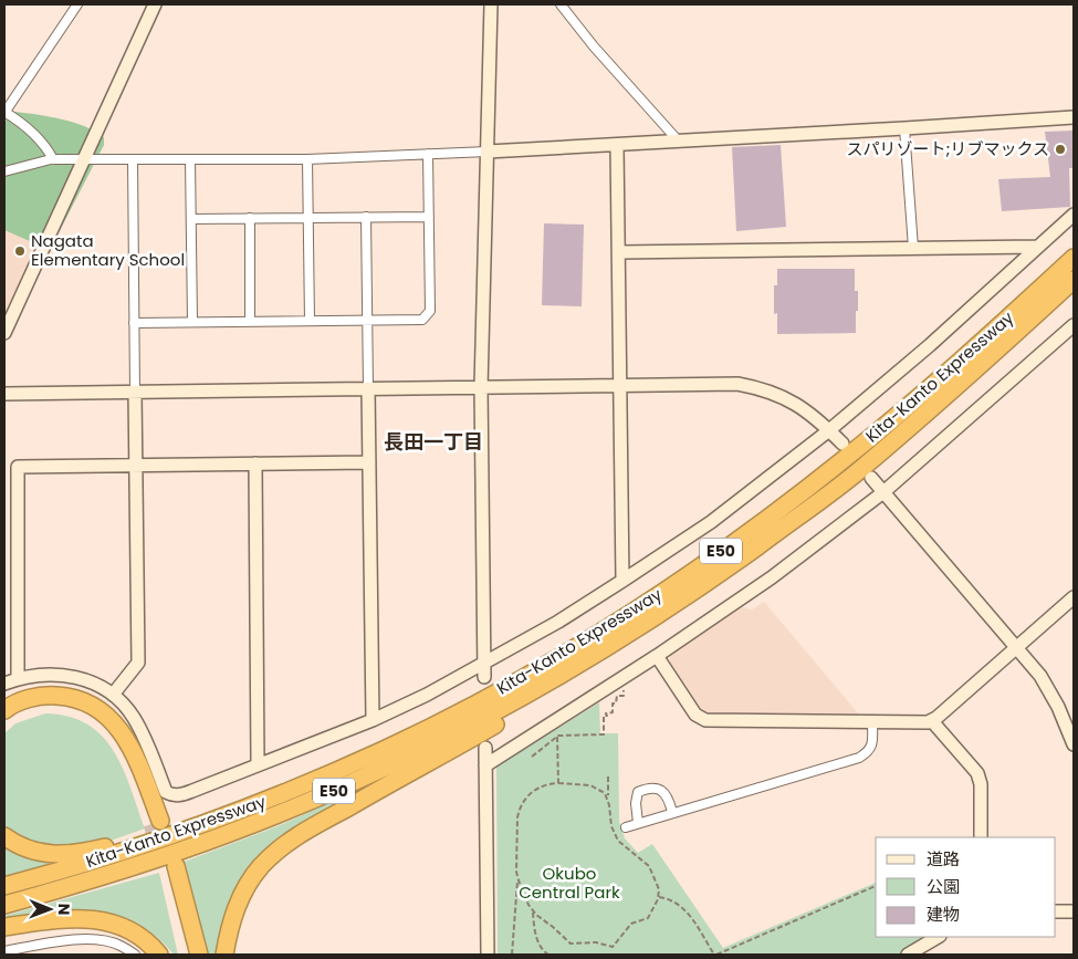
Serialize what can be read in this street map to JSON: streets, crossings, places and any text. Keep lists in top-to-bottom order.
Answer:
{
  "streets": {
    "highway": ["Kita-Kanto Expressway", "E50"]
  },
  "districts": ["長田一丁目"],
  "parks": ["Okubo Central Park"],
  "places": ["スパリゾート;リブマックス", "Nagata Elementary School"],
  "legend": ["道路", "公園", "建物"],
  "north": "right"
}
